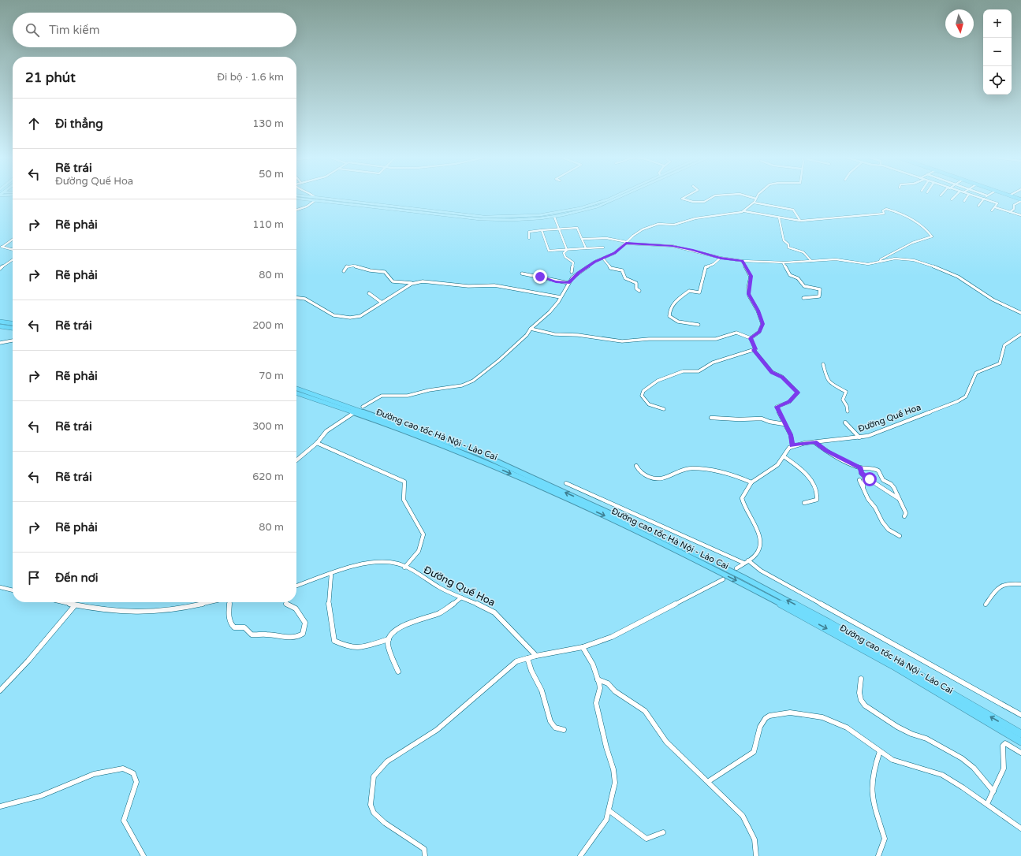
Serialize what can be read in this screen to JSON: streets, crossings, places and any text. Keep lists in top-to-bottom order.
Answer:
{
  "streets": {
    "highway": ["Đường cao tốc Hà Nội - Lào Cai"],
    "street": ["Đường Quế Hoa"]
  },
  "north": "bottom",
  "page": {
    "map_buttons": ["+", "−"],
    "search": "Tìm kiếm",
    "heading": ["21 phút", "Đi bộ · 1.6 km"],
    "list": [
      ["Đi thẳng", "130 m"],
      ["Rẽ trái", "Đường Quế Hoa", "50 m"],
      ["Rẽ phải", "110 m"],
      ["Rẽ phải", "80 m"],
      ["Rẽ trái", "200 m"],
      ["Rẽ phải", "70 m"],
      ["Rẽ trái", "300 m"],
      ["Rẽ trái", "620 m"],
      ["Rẽ phải", "80 m"],
      "Đến nơi"
    ]
  }
}
